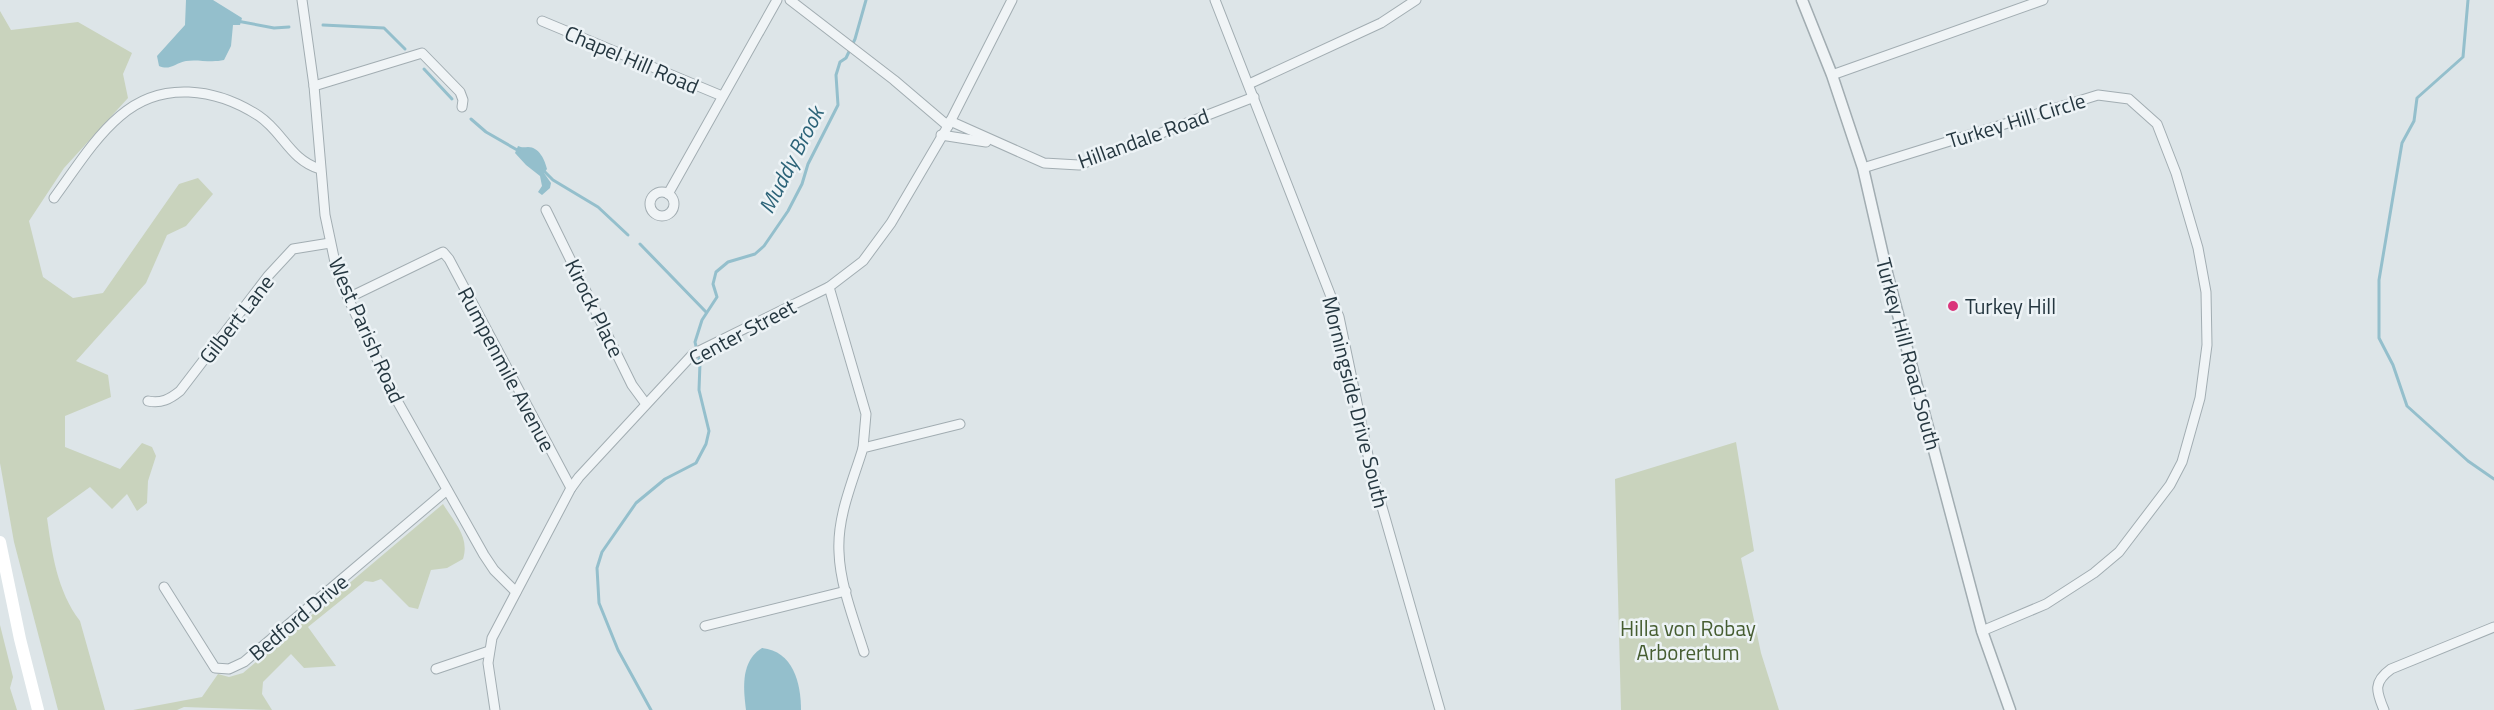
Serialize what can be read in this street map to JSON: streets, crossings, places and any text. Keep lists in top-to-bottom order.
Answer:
{
  "streets": {
    "street": [
      "Chapel Hill Road",
      "Turkey Hill Circle",
      "Hillandale Road",
      "Kirock Place",
      "Gilbert Lane",
      "West Parish Road",
      "Center Street",
      "Turkey Hill Road South",
      "Rumpenmile Avenue",
      "Morningside Drive South",
      "Bedford Drive"
    ]
  },
  "crossings": [
    ["Turkey Hill Circle", "Turkey Hill Road South"],
    ["Hillandale Road", "Center Street"],
    ["Hillandale Road", "Morningside Drive South"],
    ["Kirock Place", "Center Street"],
    ["Gilbert Lane", "West Parish Road"],
    ["West Parish Road", "Center Street"],
    ["West Parish Road", "Rumpenmile Avenue"],
    ["West Parish Road", "Bedford Drive"],
    ["Center Street", "Rumpenmile Avenue"]
  ],
  "water": ["Muddy Brook"],
  "parks": ["Hilla von Robay Arborertum"],
  "places": ["Turkey Hill"]
}
